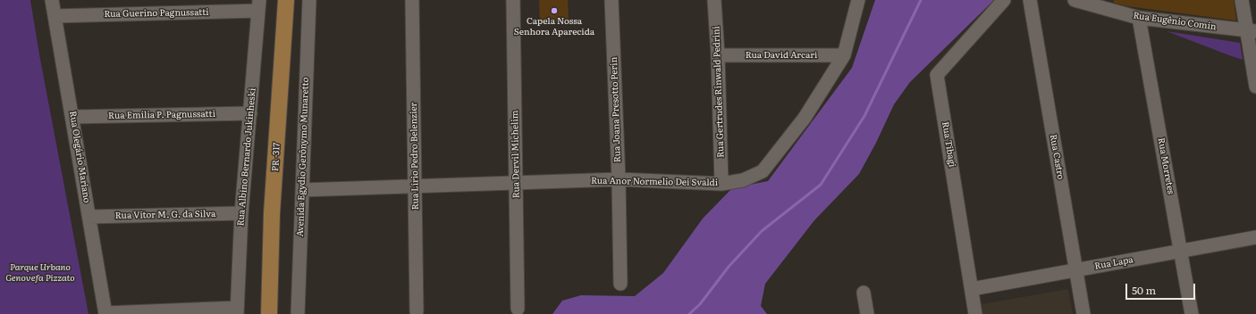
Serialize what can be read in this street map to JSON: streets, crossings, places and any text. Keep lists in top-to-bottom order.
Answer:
{
  "streets": {
    "main road": ["PR -317"],
    "street": [
      "Rua Guerino Pagnussatti",
      "Rua Eugênio Comin",
      "Rua David Arcari",
      "Rua Gertrudes Rinwald Pedrini",
      "Rua Joana Presotto Perin",
      "Rua Emília P. Pagnussatti",
      "Rua Tibagi",
      "Rua Dervil Michelim",
      "Rua Lírio Pedro Belenzier",
      "Rua Olegário Mariano",
      "Rua Albino Bernardo Jukinheski",
      "Avenida Egydio Gerônymo Munaretto",
      "Rua Castro",
      "Rua Morretes",
      "Rua Anor Normelio Dei Svaldi",
      "Rua Vitor M. G. da Silva",
      "Rua Lapa"
    ]
  },
  "crossings": [
    ["Rua Guerino Pagnussatti", "Rua Olegário Mariano"],
    ["Rua Guerino Pagnussatti", "Rua Albino Bernardo Jukinheski"],
    ["Rua Eugênio Comin", "Rua Morretes"],
    ["Rua David Arcari", "Rua Gertrudes Rinwald Pedrini"],
    ["Rua David Arcari", "Rua Anor Normelio Dei Svaldi"],
    ["Rua Gertrudes Rinwald Pedrini", "Rua Anor Normelio Dei Svaldi"],
    ["Rua Joana Presotto Perin", "Rua Anor Normelio Dei Svaldi"],
    ["Rua Emília P. Pagnussatti", "Rua Olegário Mariano"],
    ["Rua Emília P. Pagnussatti", "Rua Albino Bernardo Jukinheski"],
    ["Rua Tibagi", "Rua Lapa"],
    ["Rua Dervil Michelim", "Rua Anor Normelio Dei Svaldi"],
    ["Rua Lírio Pedro Belenzier", "Rua Anor Normelio Dei Svaldi"],
    ["Rua Olegário Mariano", "Rua Vitor M. G. da Silva"],
    ["Rua Albino Bernardo Jukinheski", "Rua Vitor M. G. da Silva"],
    ["Avenida Egydio Gerônymo Munaretto", "Rua Anor Normelio Dei Svaldi"],
    ["Rua Castro", "Rua Lapa"],
    ["Rua Morretes", "Rua Lapa"]
  ],
  "parks": ["Parque Urbano Genovefa Pizzato"],
  "places": ["Capela Nossa Senhora Aparecida"],
  "scale_bar": "50 m"
}
